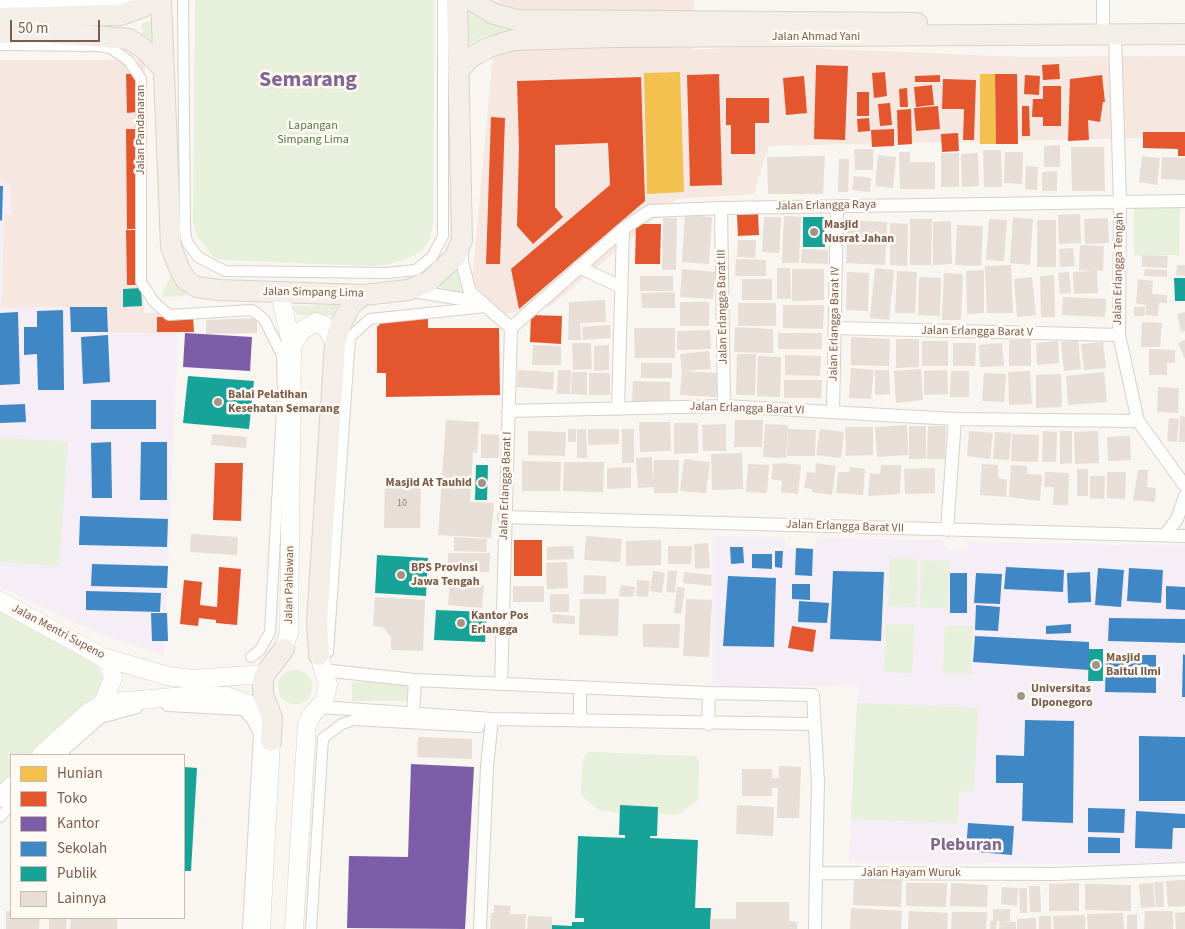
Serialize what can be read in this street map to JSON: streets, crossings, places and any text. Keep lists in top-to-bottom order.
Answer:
{
  "streets": {
    "main road": [
      "Jalan Ahmad Yani",
      "Jalan Simpang Lima",
      "Jalan Pahlawan",
      "Jalan Mentri Supeno"
    ],
    "street": [
      "Jalan Pandanaran",
      "Jalan Erlangga Raya",
      "Jalan Erlangga Tengah",
      "Jalan Erlangga Barat III",
      "Jalan Erlangga Barat IV",
      "Jalan Erlangga Barat V",
      "Jalan Erlangga Barat VI",
      "Jalan Erlangga Barat I",
      "Jalan Erlangga Barat VII",
      "Jalan Hayam Wuruk"
    ]
  },
  "crossings": [
    ["Jalan Ahmad Yani", "Jalan Erlangga Tengah"],
    ["Jalan Pandanaran", "Jalan Pahlawan"],
    ["Jalan Erlangga Raya", "Jalan Erlangga Tengah"],
    ["Jalan Erlangga Raya", "Jalan Erlangga Barat III"],
    ["Jalan Erlangga Raya", "Jalan Erlangga Barat IV"],
    ["Jalan Erlangga Raya", "Jalan Erlangga Barat I"],
    ["Jalan Erlangga Tengah", "Jalan Erlangga Barat V"],
    ["Jalan Erlangga Tengah", "Jalan Erlangga Barat VI"],
    ["Jalan Simpang Lima", "Jalan Pahlawan"],
    ["Jalan Erlangga Barat III", "Jalan Erlangga Barat VI"],
    ["Jalan Erlangga Barat IV", "Jalan Erlangga Barat V"],
    ["Jalan Erlangga Barat IV", "Jalan Erlangga Barat VI"],
    ["Jalan Erlangga Barat VI", "Jalan Erlangga Barat I"],
    ["Jalan Erlangga Barat I", "Jalan Erlangga Barat VII"],
    ["Jalan Pahlawan", "Jalan Mentri Supeno"]
  ],
  "districts": ["Semarang", "Pleburan"],
  "parks": ["Lapangan Simpang Lima"],
  "places": [
    "Masjid Nusrat Jahan",
    "Balai Pelatihan Kesehatan Semarang",
    "Masjid At Tauhid",
    "BPS Provinsi Jawa Tengah",
    "Kantor Pos Erlangga",
    "Masjid Baitul Ilmi",
    "Universitas Diponegoro"
  ],
  "house_numbers": ["10"],
  "legend": [
    "Hunian",
    "Toko",
    "Kantor",
    "Sekolah",
    "Publik",
    "Lainnya"
  ],
  "scale_bar": "50 m"
}
